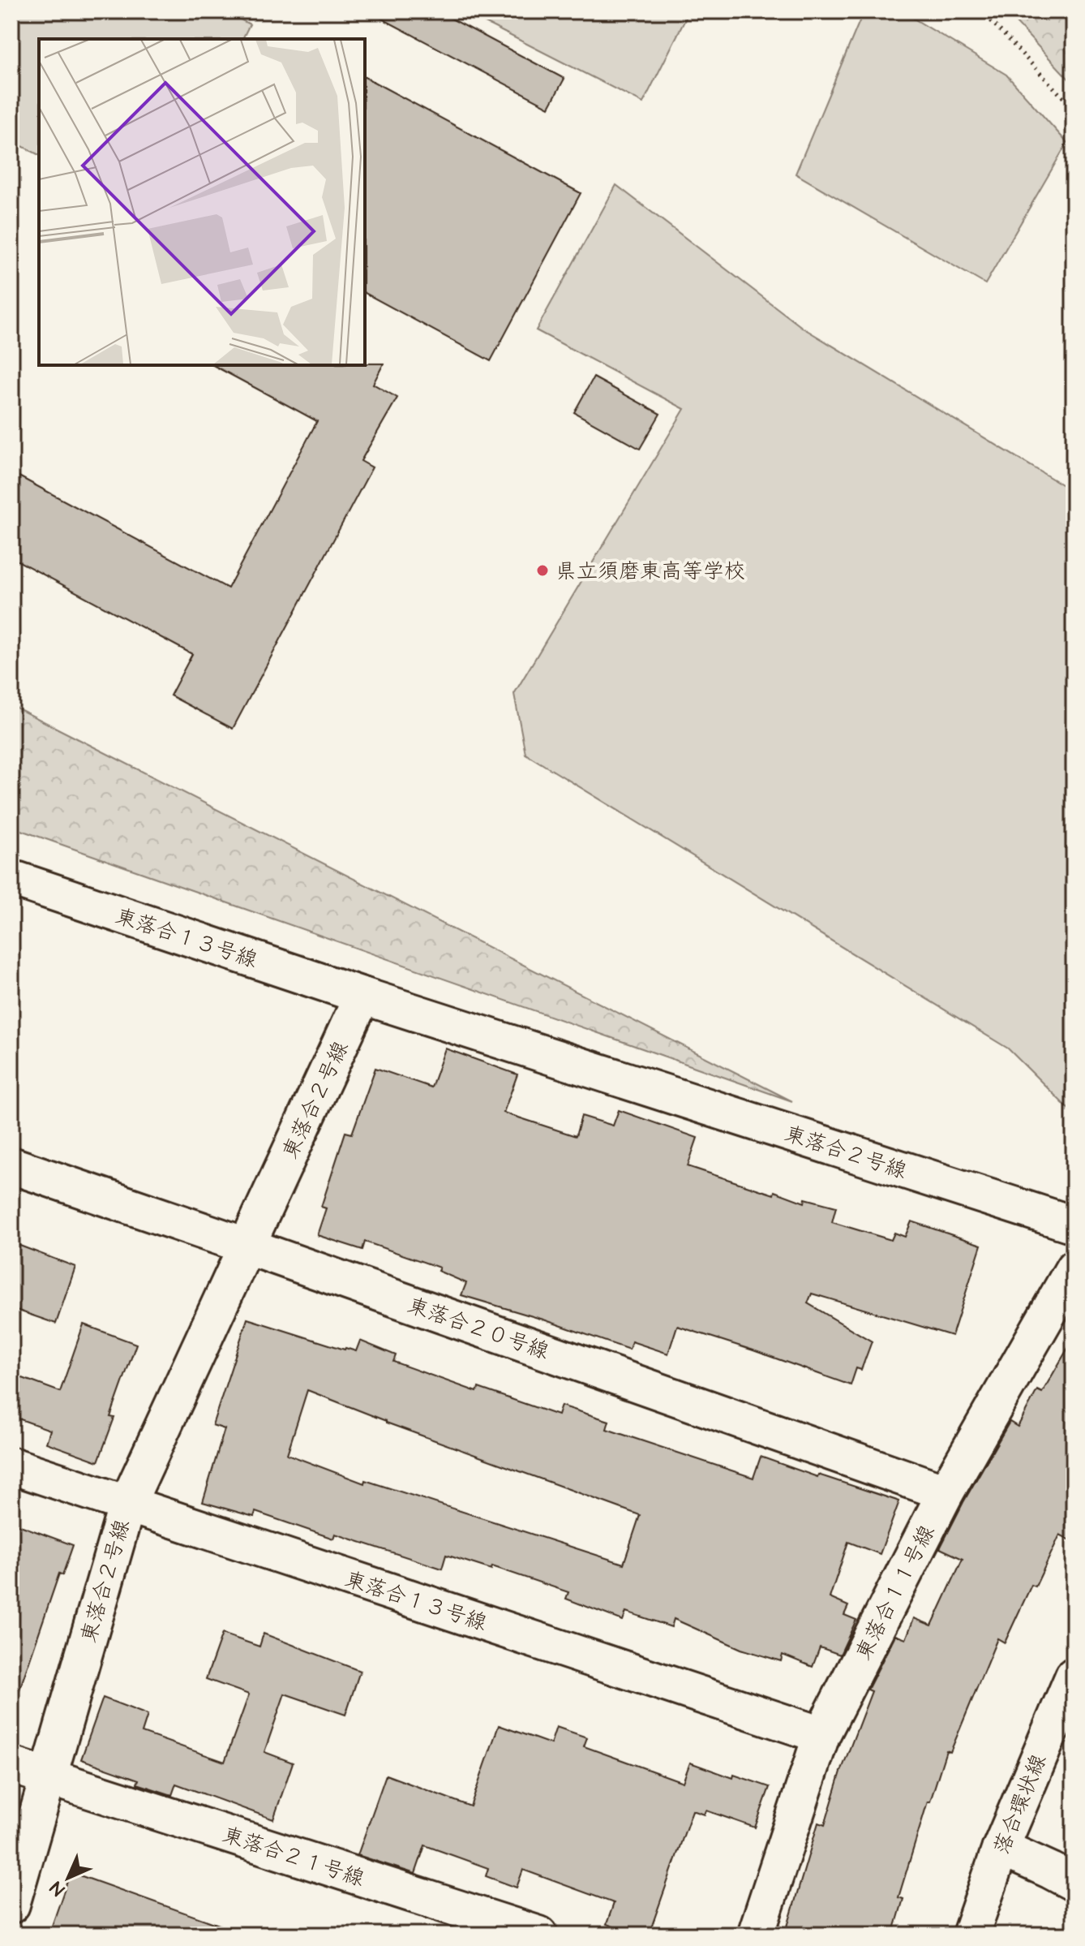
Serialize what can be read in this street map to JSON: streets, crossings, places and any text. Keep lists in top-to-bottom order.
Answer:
{
  "streets": {
    "street": [
      "東落合１３号線",
      "東落合２号線",
      "東落合２０号線",
      "東落合１１号線",
      "落合環状線",
      "東落合２１号線"
    ]
  },
  "crossings": [
    ["東落合１３号線", "東落合２号線"],
    ["東落合１３号線", "東落合１１号線"],
    ["東落合２号線", "東落合２０号線"],
    ["東落合２号線", "東落合２１号線"],
    ["東落合２０号線", "東落合１１号線"]
  ],
  "places": ["県立須磨東高等学校"],
  "north": "bottom left"
}
